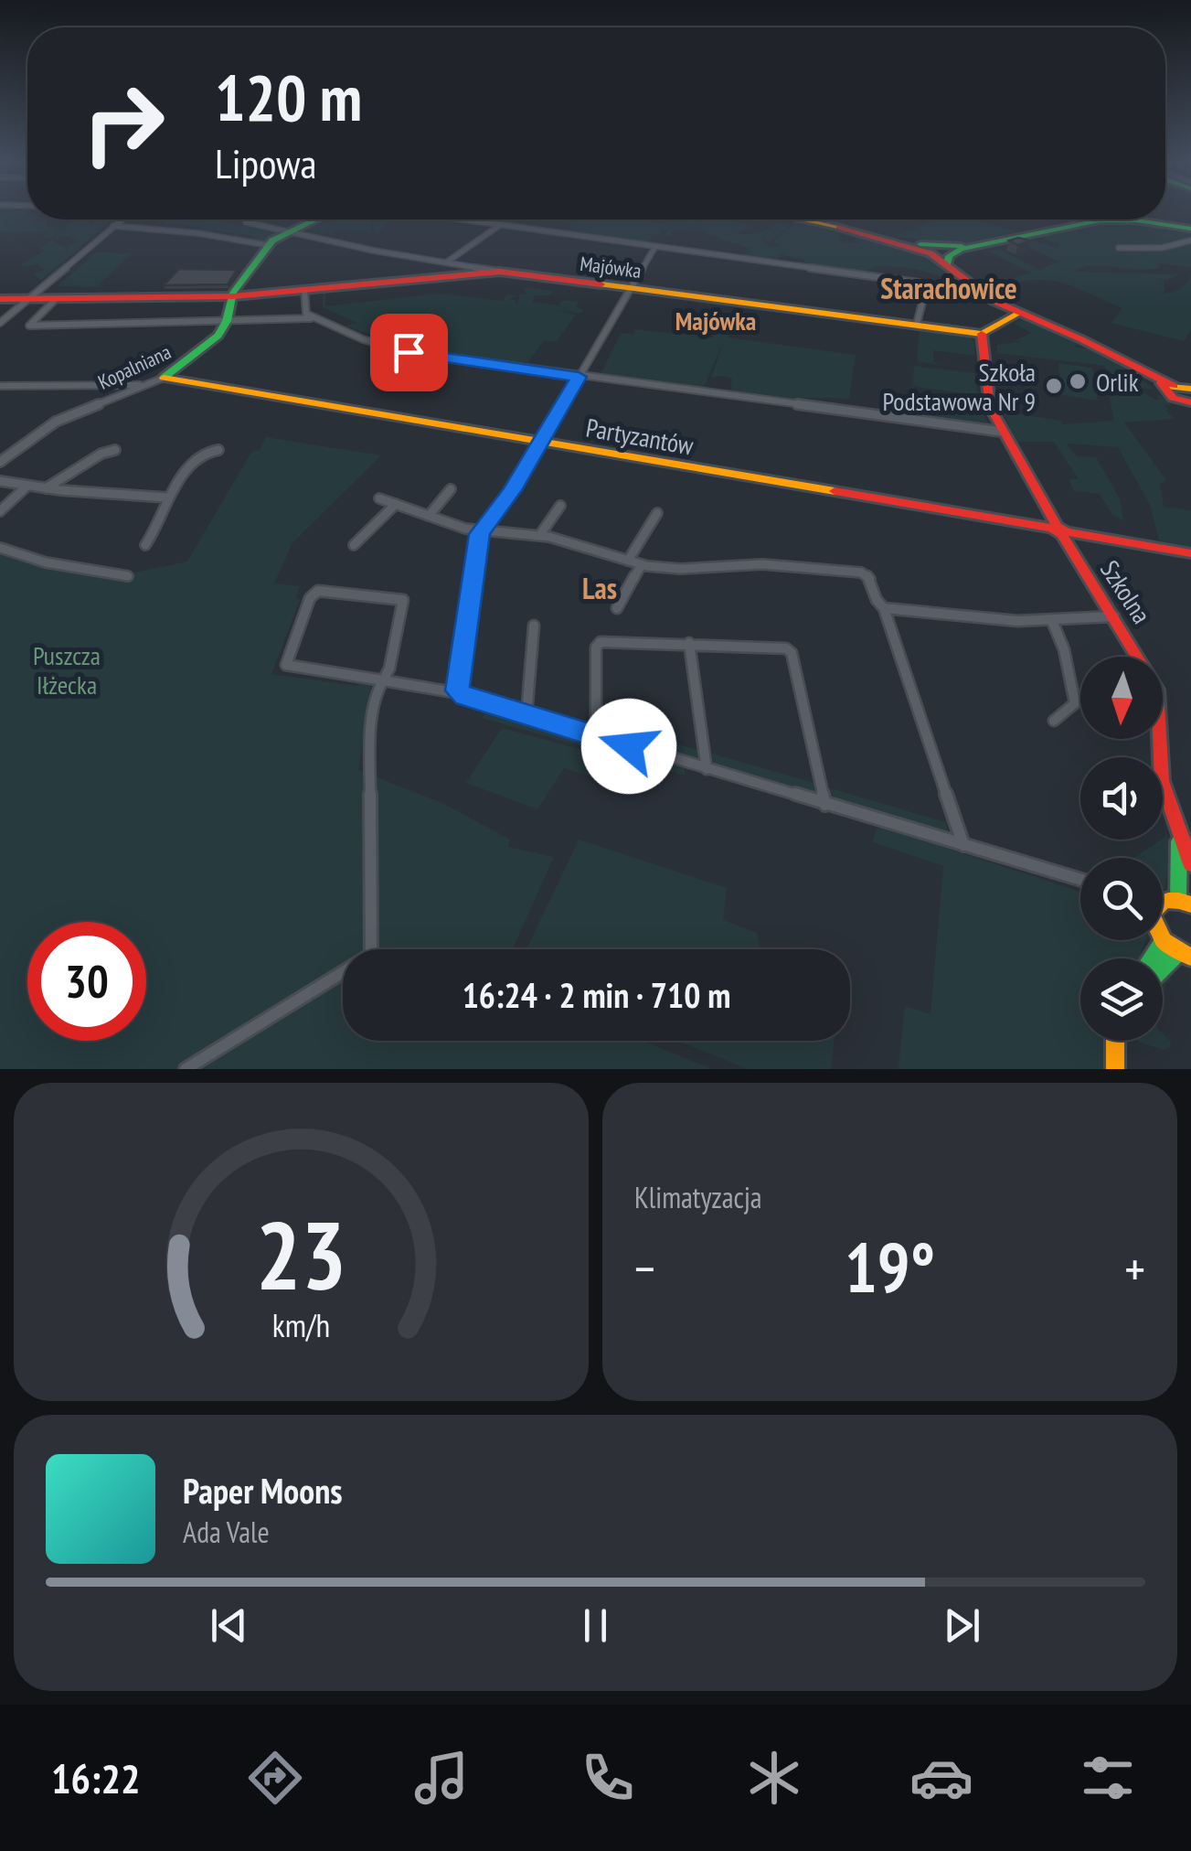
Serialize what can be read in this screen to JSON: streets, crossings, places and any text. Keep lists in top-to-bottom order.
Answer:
{
  "streets": {
    "street": [
      "Majówka",
      "Kopalniana",
      "Partyzantów",
      "Szkolna"
    ]
  },
  "crossings": [
    ["Majówka", "Kopalniana"],
    ["Majówka", "Szkolna"],
    ["Kopalniana", "Partyzantów"],
    ["Partyzantów", "Szkolna"]
  ],
  "districts": ["Starachowice", "Majówka", "Las"],
  "parks": ["Puszcza Iłżecka"],
  "places": ["Orlik", "Szkoła Podstawowa Nr 9"],
  "north": "bottom",
  "page": {
    "turn": ["120 m", "Lipowa"],
    "limit": "30",
    "trip": "16:24 · 2 min · 710 m",
    "tile": "Klimatyzacja",
    "heat": ["−", "19°", "+"],
    "song": ["Paper Moons", "Ada Vale"],
    "tabs": "16:22",
    "gauge": ["23", "km/h"]
  }
}
